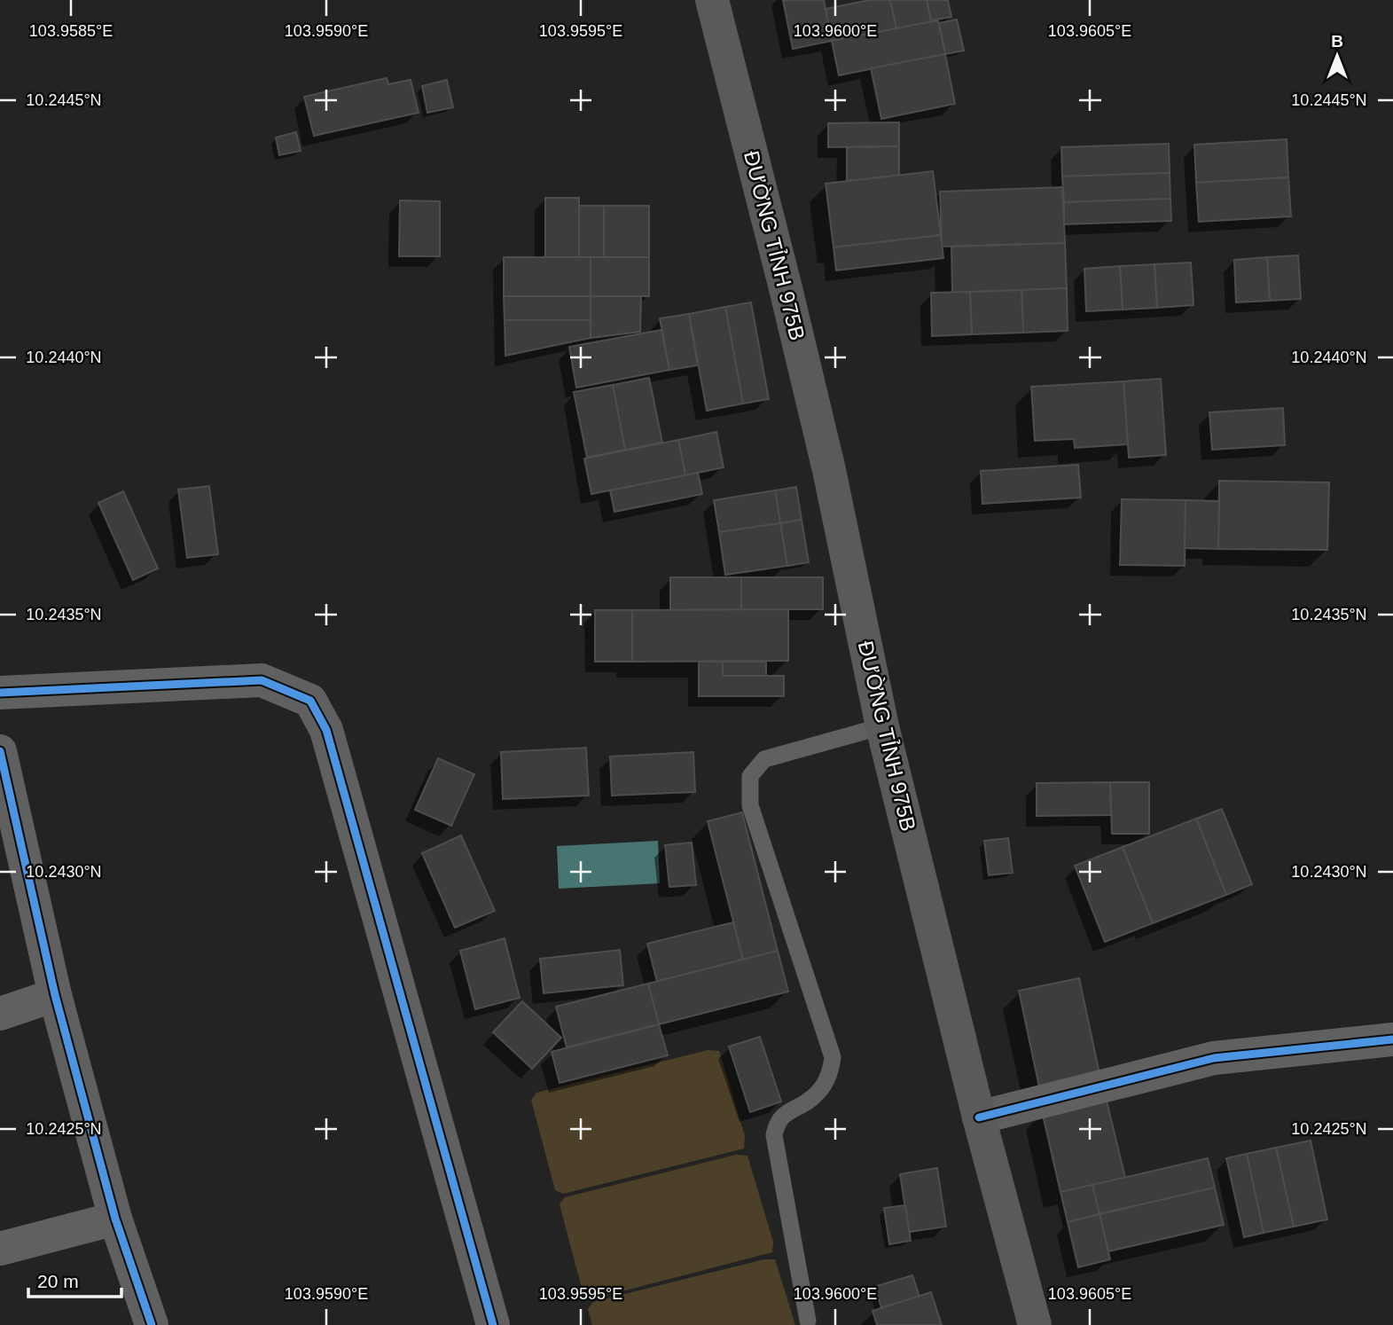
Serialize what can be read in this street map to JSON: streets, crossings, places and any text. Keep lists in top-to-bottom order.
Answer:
{
  "streets": {
    "main road": ["ĐƯỜNG TỈNH 975B"]
  },
  "scale_bar": "20 m",
  "north": "top",
  "coordinates": [
    "103.9585°E",
    "103.9590°E",
    "103.9595°E",
    "103.9600°E",
    "103.9605°E",
    "10.2445°N",
    "10.2440°N",
    "10.2435°N",
    "10.2430°N",
    "10.2425°N"
  ]
}
